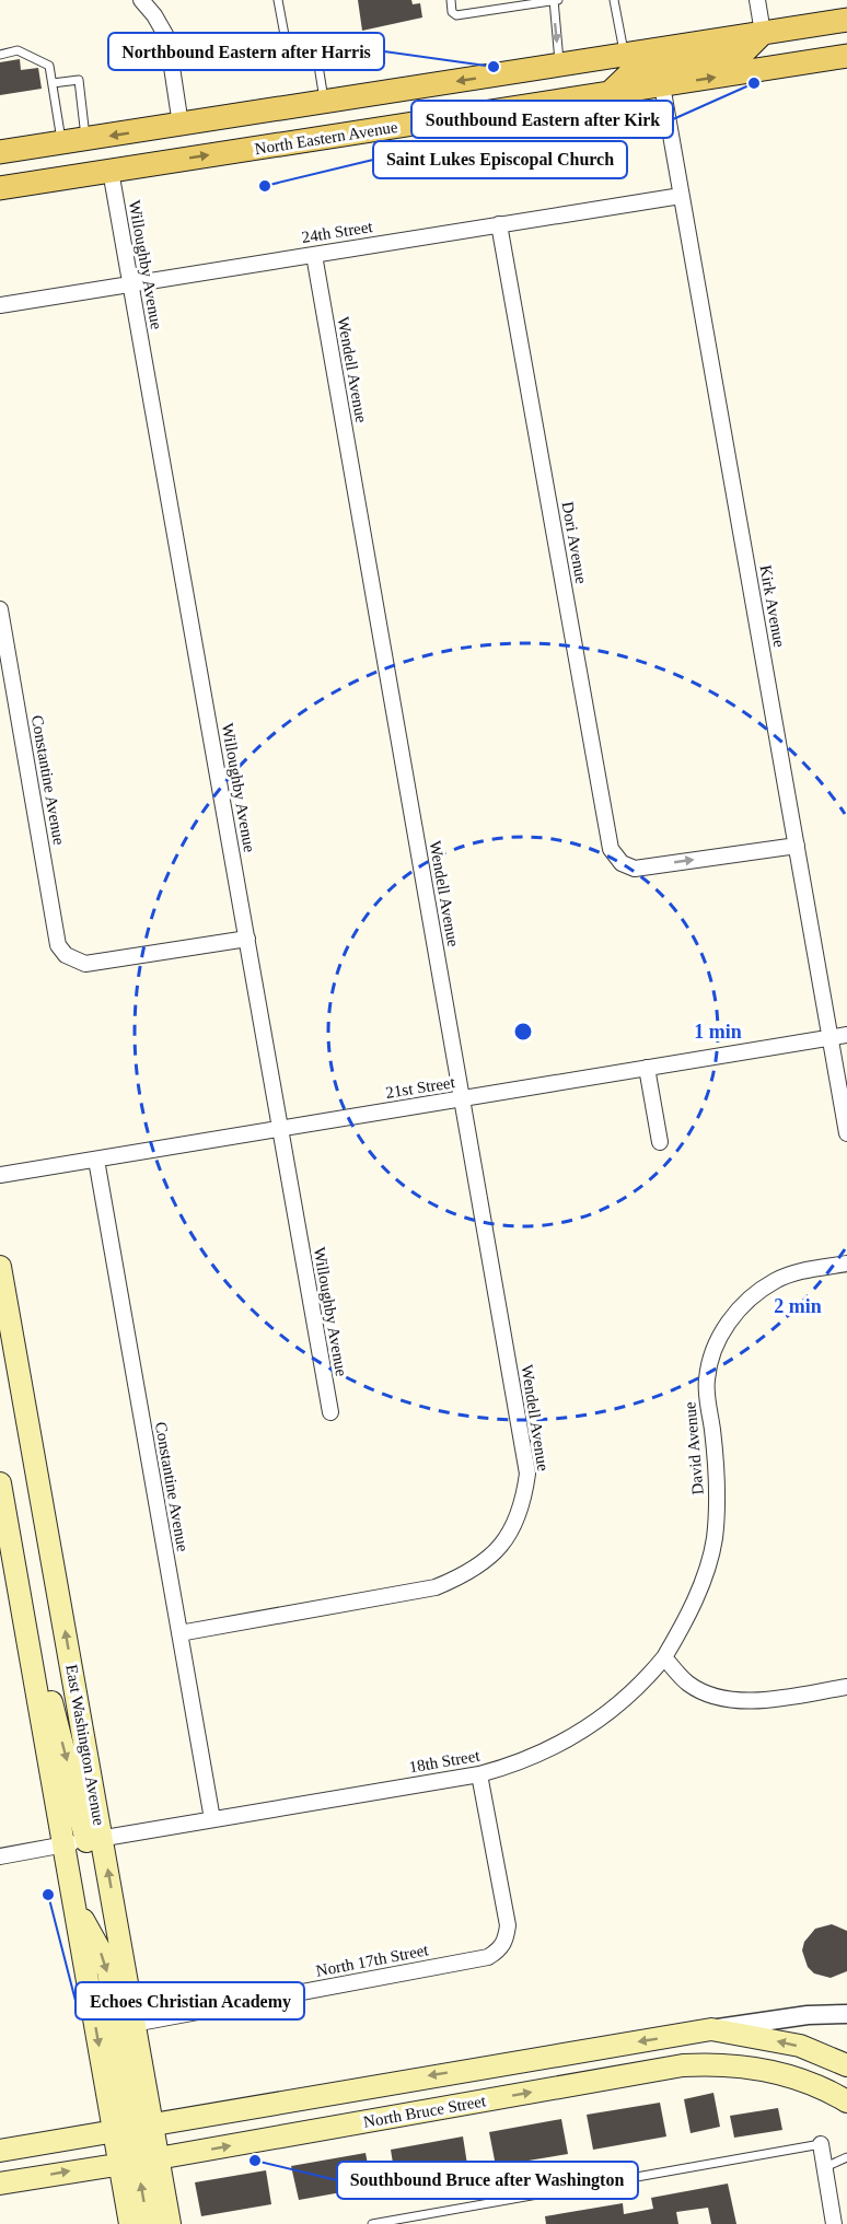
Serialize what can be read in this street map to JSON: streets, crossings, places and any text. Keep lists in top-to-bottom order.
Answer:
{
  "streets": {
    "main road": ["North Eastern Avenue", "East Washington Avenue", "North Bruce Street"],
    "street": [
      "24th Street",
      "Willoughby Avenue",
      "Wendell Avenue",
      "Dori Avenue",
      "Kirk Avenue",
      "Constantine Avenue",
      "21st Street",
      "David Avenue",
      "18th Street",
      "North 17th Street"
    ]
  },
  "crossings": [
    ["North Eastern Avenue", "Willoughby Avenue"],
    ["North Eastern Avenue", "Kirk Avenue"],
    ["24th Street", "Willoughby Avenue"],
    ["24th Street", "Wendell Avenue"],
    ["24th Street", "Dori Avenue"],
    ["24th Street", "Kirk Avenue"],
    ["Willoughby Avenue", "Constantine Avenue"],
    ["Willoughby Avenue", "21st Street"],
    ["Wendell Avenue", "Constantine Avenue"],
    ["Wendell Avenue", "21st Street"],
    ["Dori Avenue", "Kirk Avenue"],
    ["Kirk Avenue", "21st Street"],
    ["Constantine Avenue", "21st Street"],
    ["Constantine Avenue", "18th Street"],
    ["David Avenue", "18th Street"],
    ["East Washington Avenue", "18th Street"],
    ["East Washington Avenue", "North 17th Street"],
    ["East Washington Avenue", "North Bruce Street"],
    ["18th Street", "North 17th Street"]
  ],
  "one_way": ["Dori Avenue"],
  "places": [
    "Northbound Eastern after Harris",
    "Southbound Eastern after Kirk",
    "Saint Lukes Episcopal Church",
    "Echoes Christian Academy",
    "Southbound Bruce after Washington"
  ],
  "rings": ["1 min", "2 min"]
}
